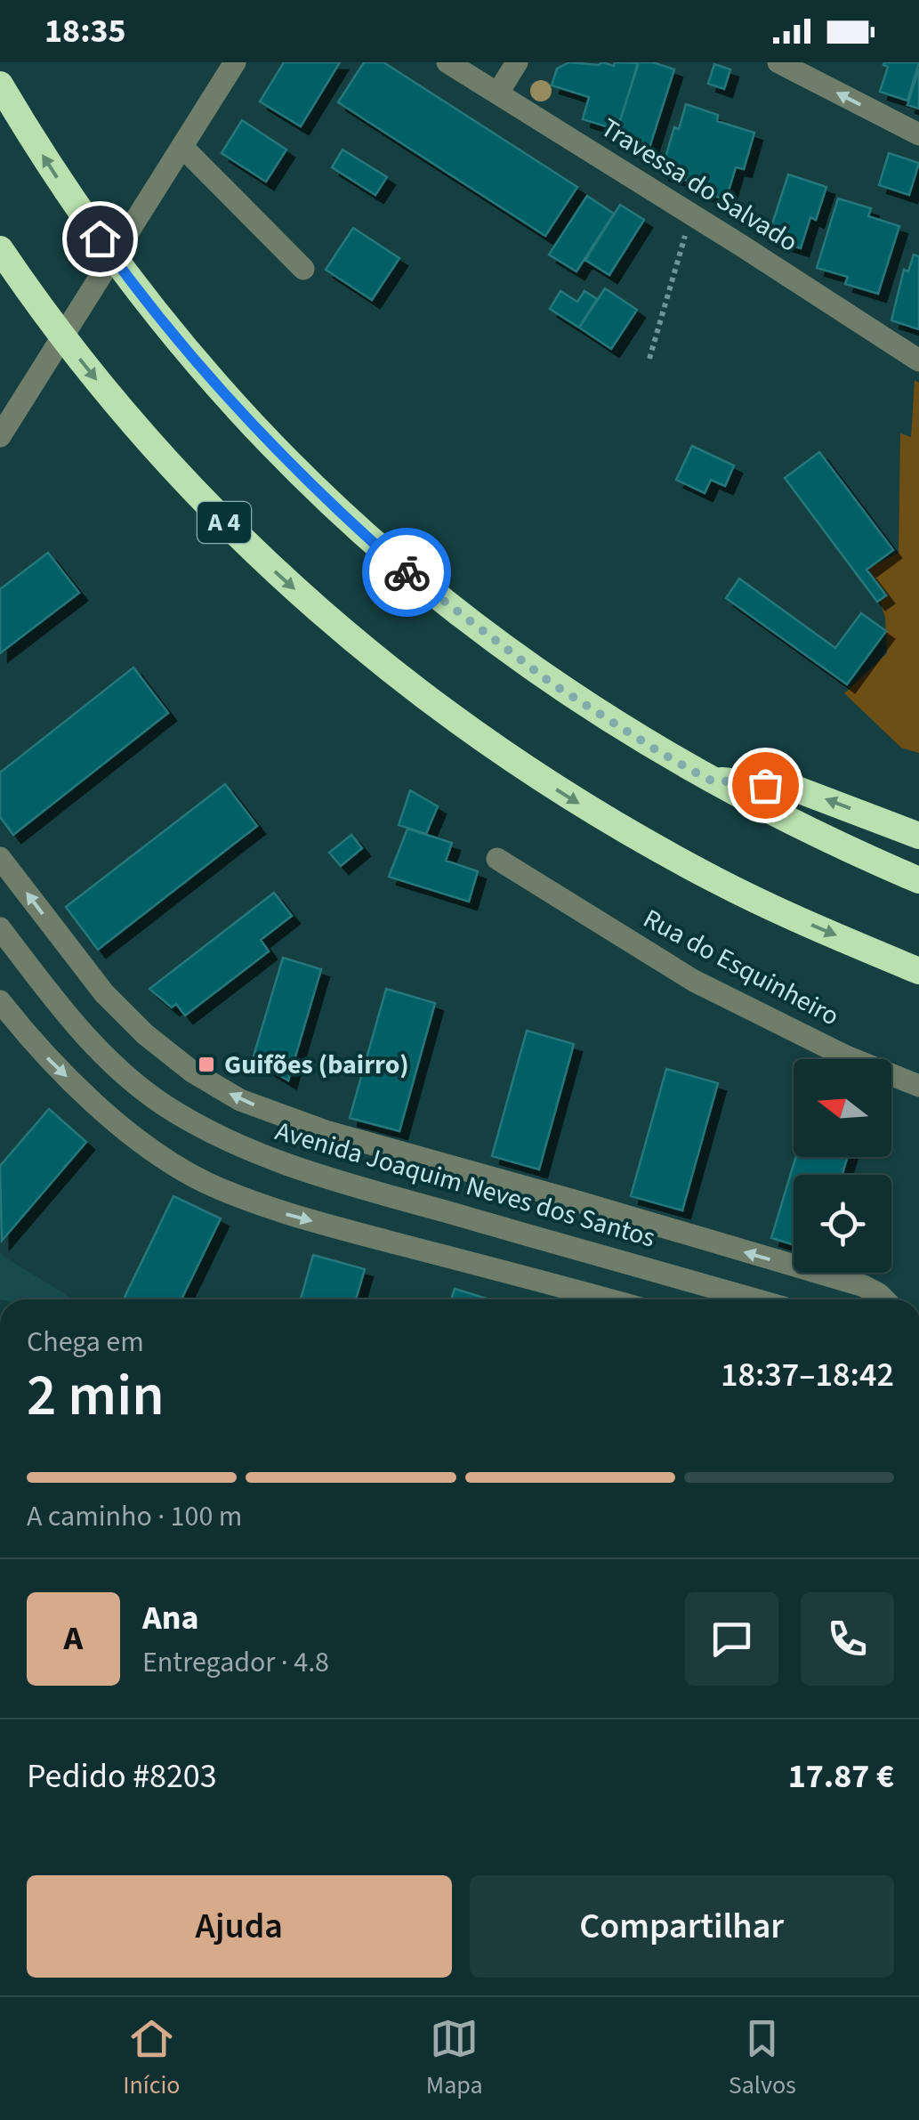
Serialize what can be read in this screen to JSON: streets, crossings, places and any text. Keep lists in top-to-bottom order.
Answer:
{
  "streets": {
    "highway": ["A 4"],
    "street": ["Travessa do Salvado", "Rua do Esquinheiro", "Avenida Joaquim Neves dos Santos"]
  },
  "places": {
    "transit": ["Guifões (bairro)"]
  },
  "north": "left",
  "page": {
    "status": "18:35",
    "heading": ["2 min", "Chega em", "18:37–18:42"],
    "panel": [
      "Ana",
      "Entregador · 4.8",
      "Pedido #8203",
      "17.87 €"
    ],
    "bar": "A caminho · 100 m",
    "round": "A",
    "buttons": ["Ajuda", "Compartilhar"],
    "tabs": ["Início", "Mapa", "Salvos"]
  }
}
